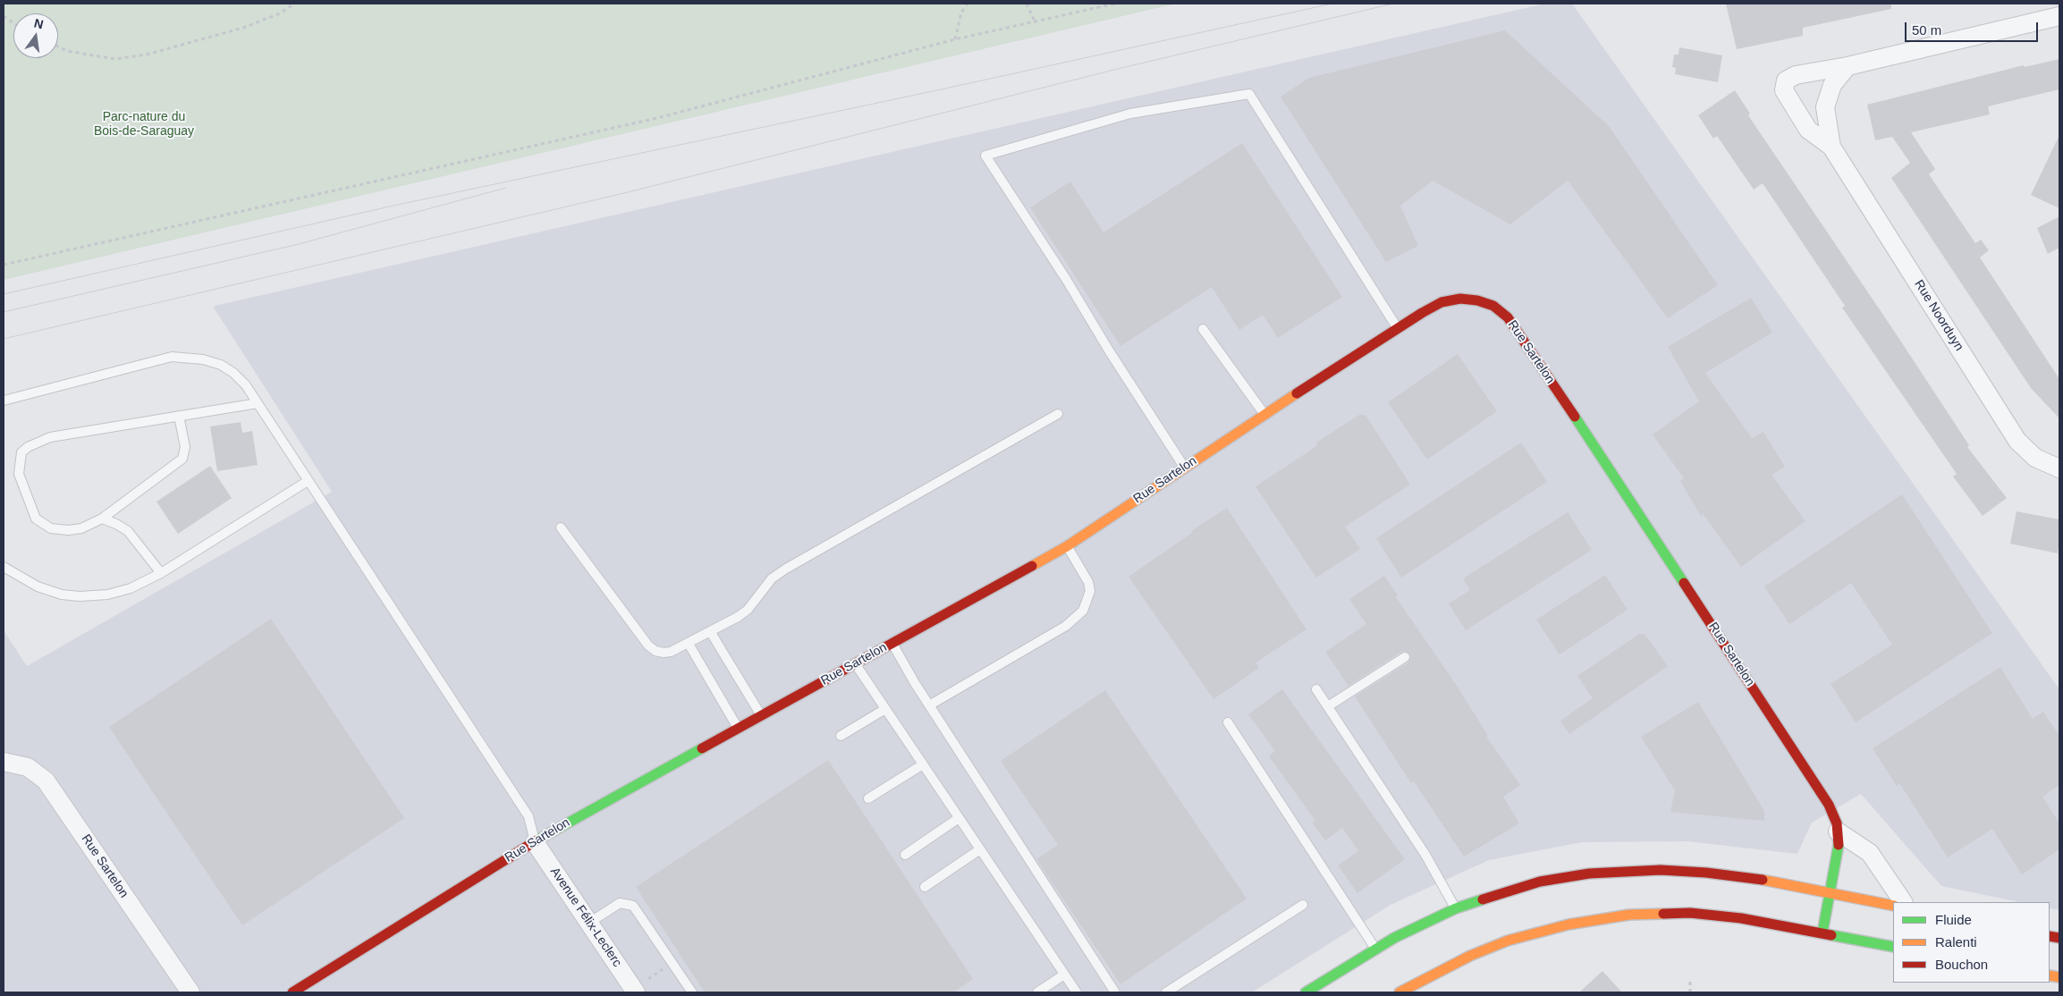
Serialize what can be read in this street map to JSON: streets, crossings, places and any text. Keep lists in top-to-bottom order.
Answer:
{
  "streets": {
    "street": ["Rue Noorduyn", "Rue Sartelon", "Avenue Félix-Leclerc"]
  },
  "crossings": [
    ["Rue Sartelon", "Avenue Félix-Leclerc"]
  ],
  "parks": ["Parc-nature du Bois-de-Saraguay"],
  "legend": ["Fluide", "Ralenti", "Bouchon"],
  "scale_bar": "50 m",
  "north": "top"
}
